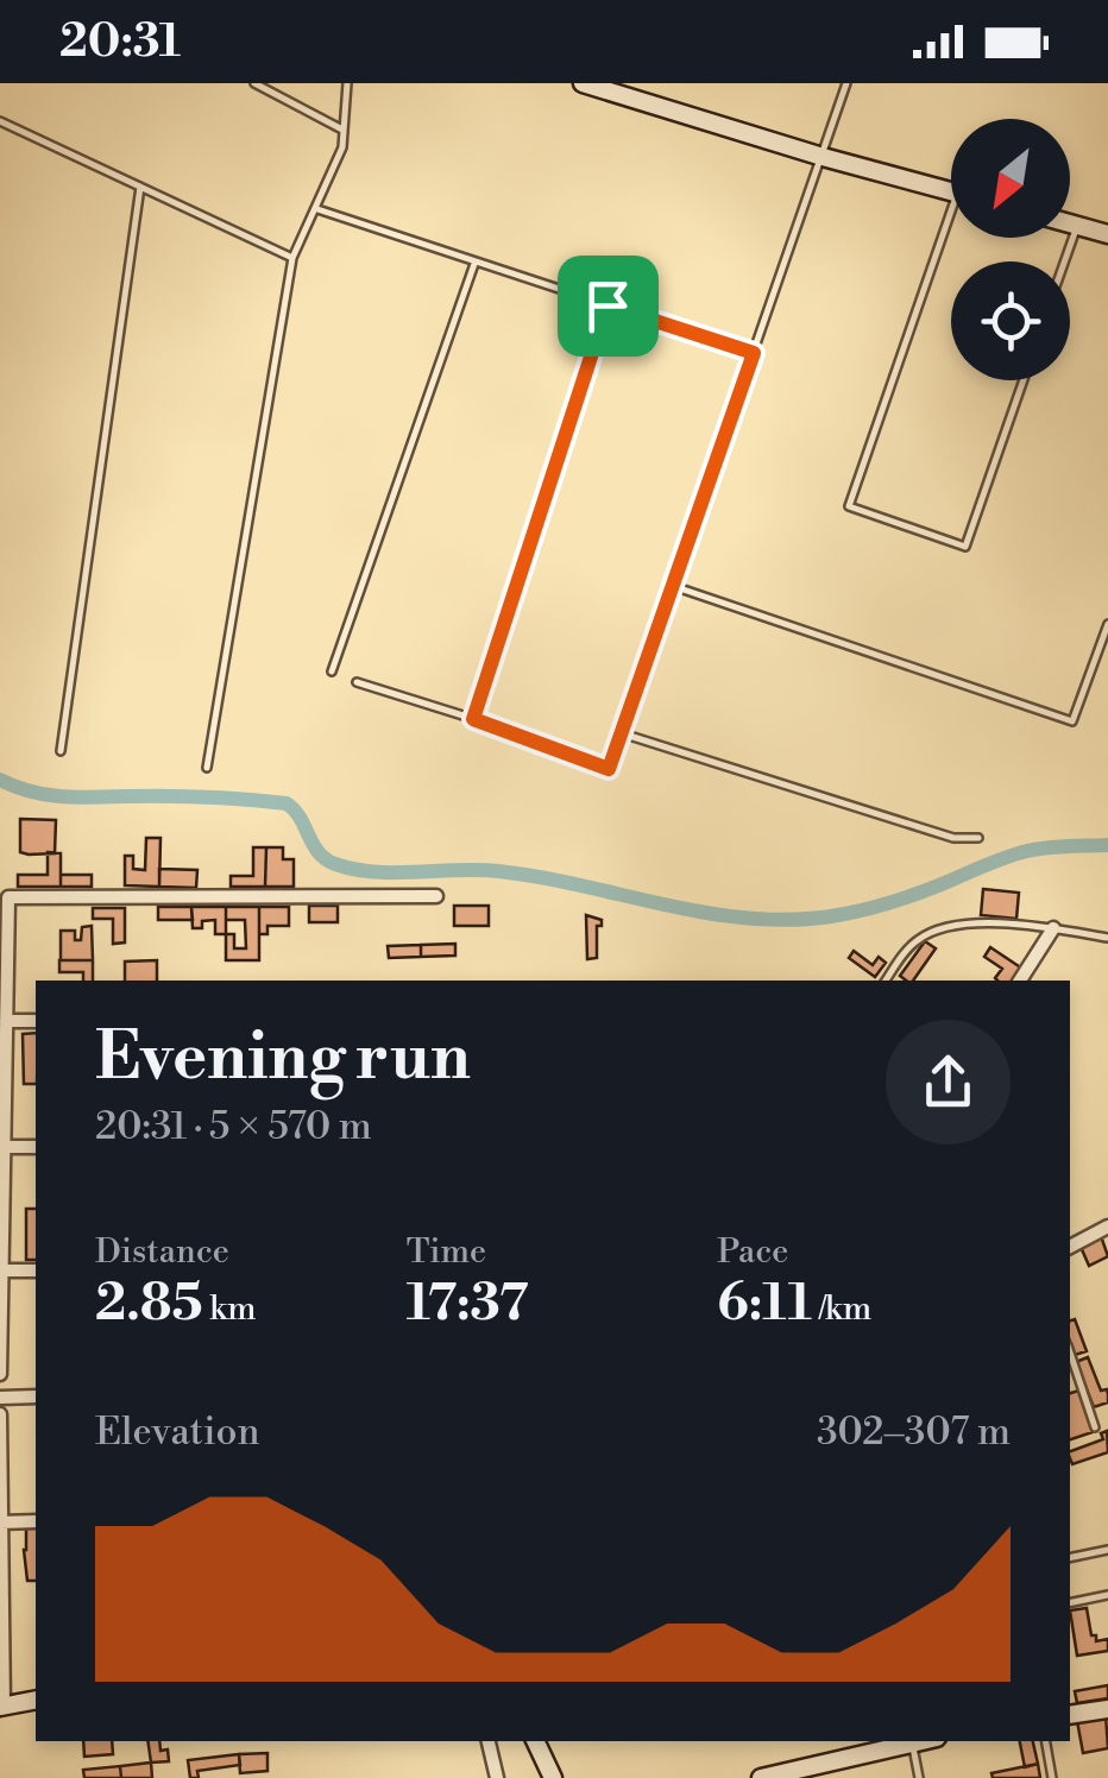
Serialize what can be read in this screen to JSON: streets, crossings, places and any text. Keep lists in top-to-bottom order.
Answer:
{
  "north": "bottom left",
  "page": {
    "status": "20:31",
    "heading": ["Evening run", "20:31 · 5 × 570 m"],
    "stats": [
      ["Distance", "2.85 km"],
      ["Time", "17:37"],
      ["Pace", "6:11 /km"]
    ],
    "chart": ["Elevation", "302–307 m"]
  }
}
